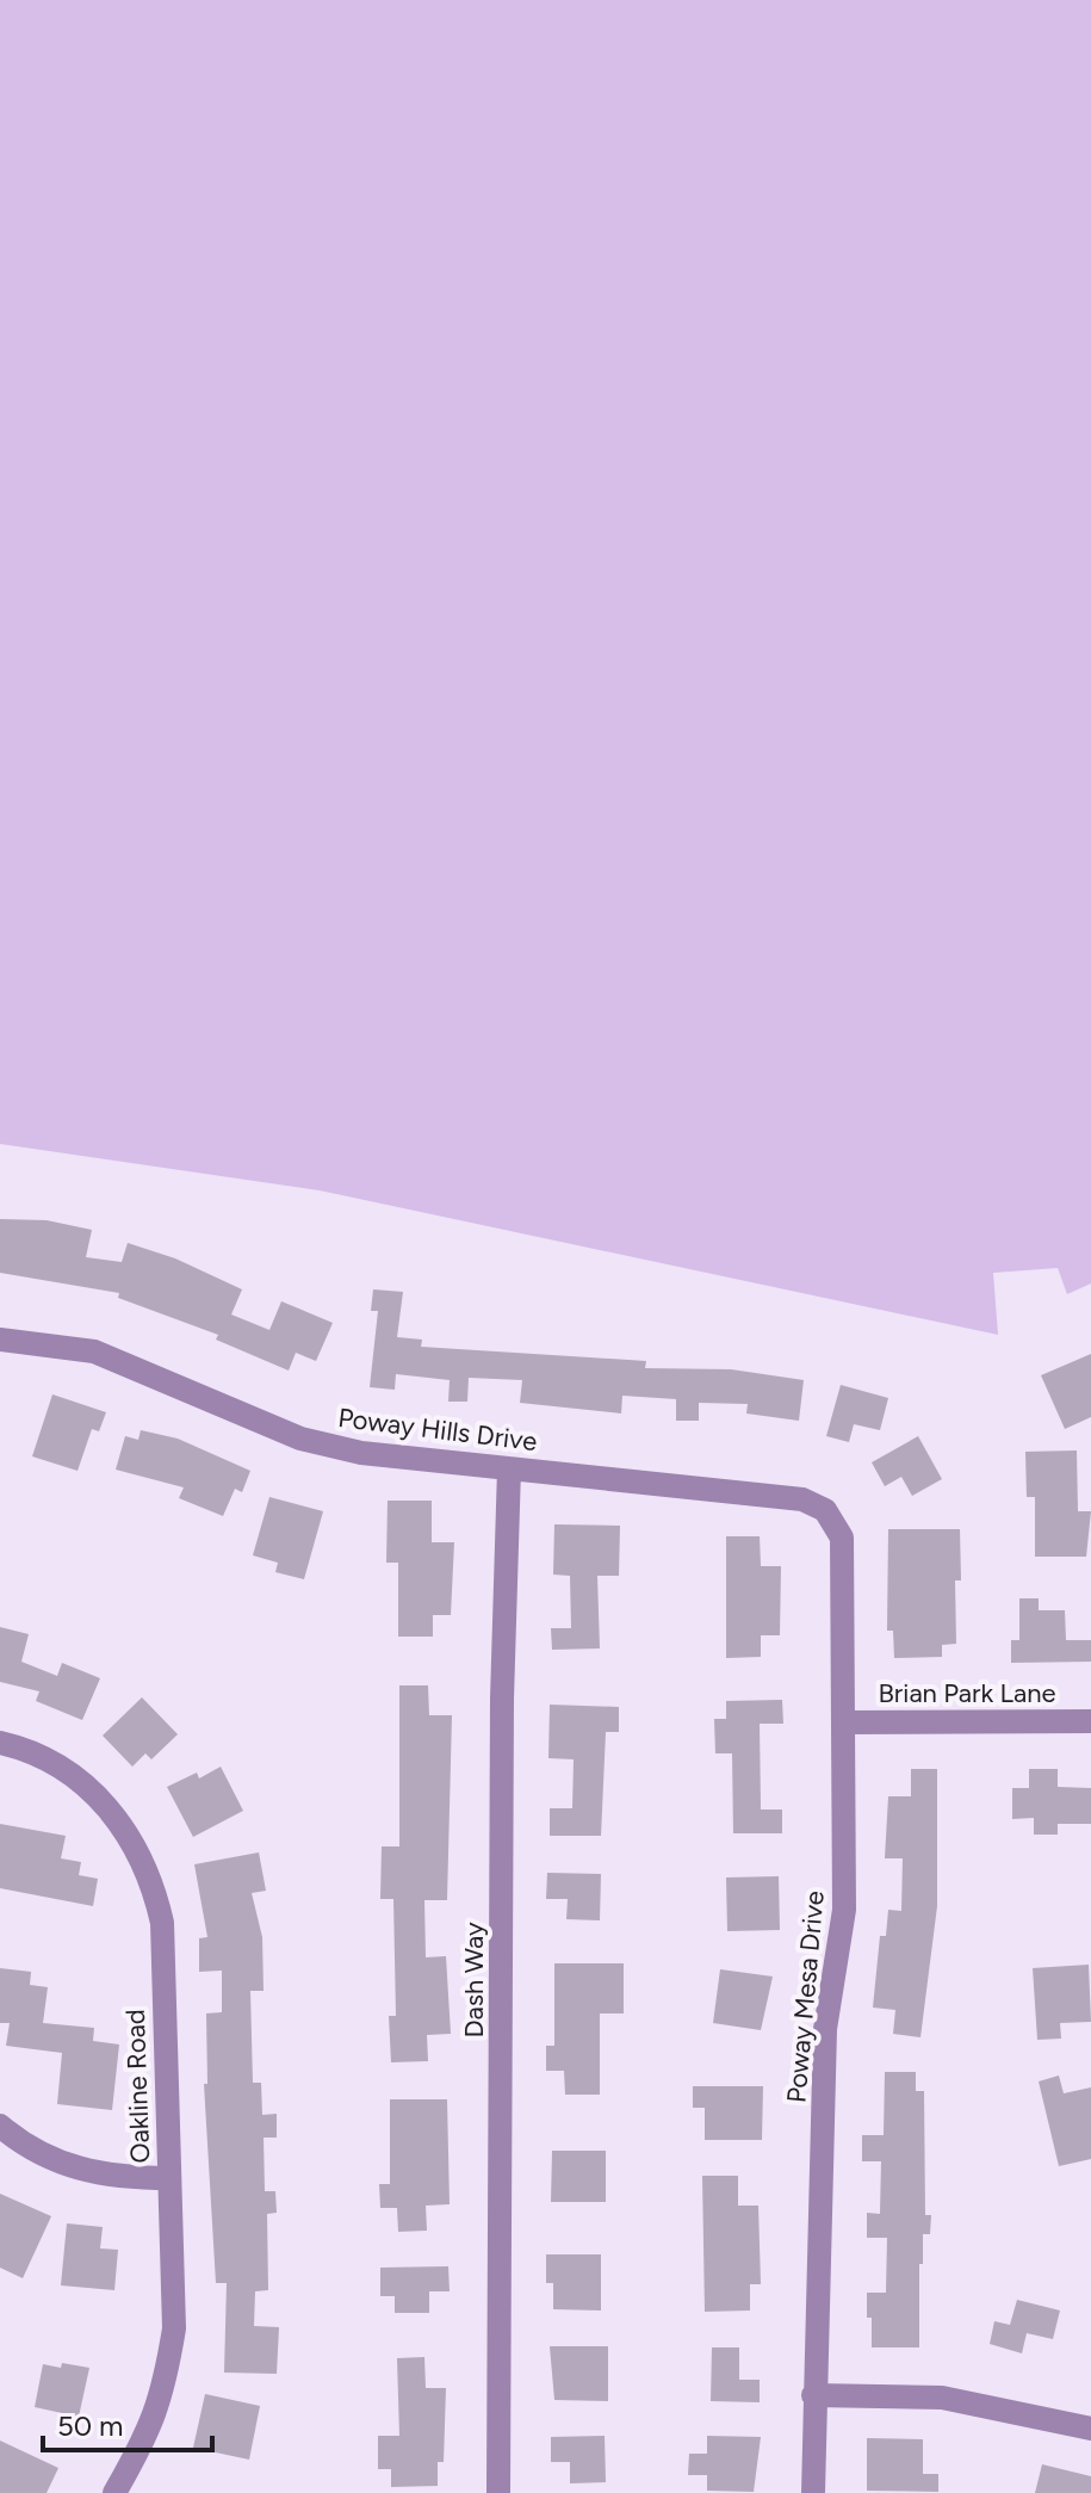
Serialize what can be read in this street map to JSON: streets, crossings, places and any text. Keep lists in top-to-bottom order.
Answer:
{
  "streets": {
    "street": [
      "Poway Hills Drive",
      "Brian Park Lane",
      "Dash Way",
      "Poway Mesa Drive",
      "Oakline Road"
    ]
  },
  "crossings": [
    ["Poway Hills Drive", "Dash Way"],
    ["Poway Hills Drive", "Poway Mesa Drive"],
    ["Brian Park Lane", "Poway Mesa Drive"]
  ],
  "scale_bar": "50 m"
}
